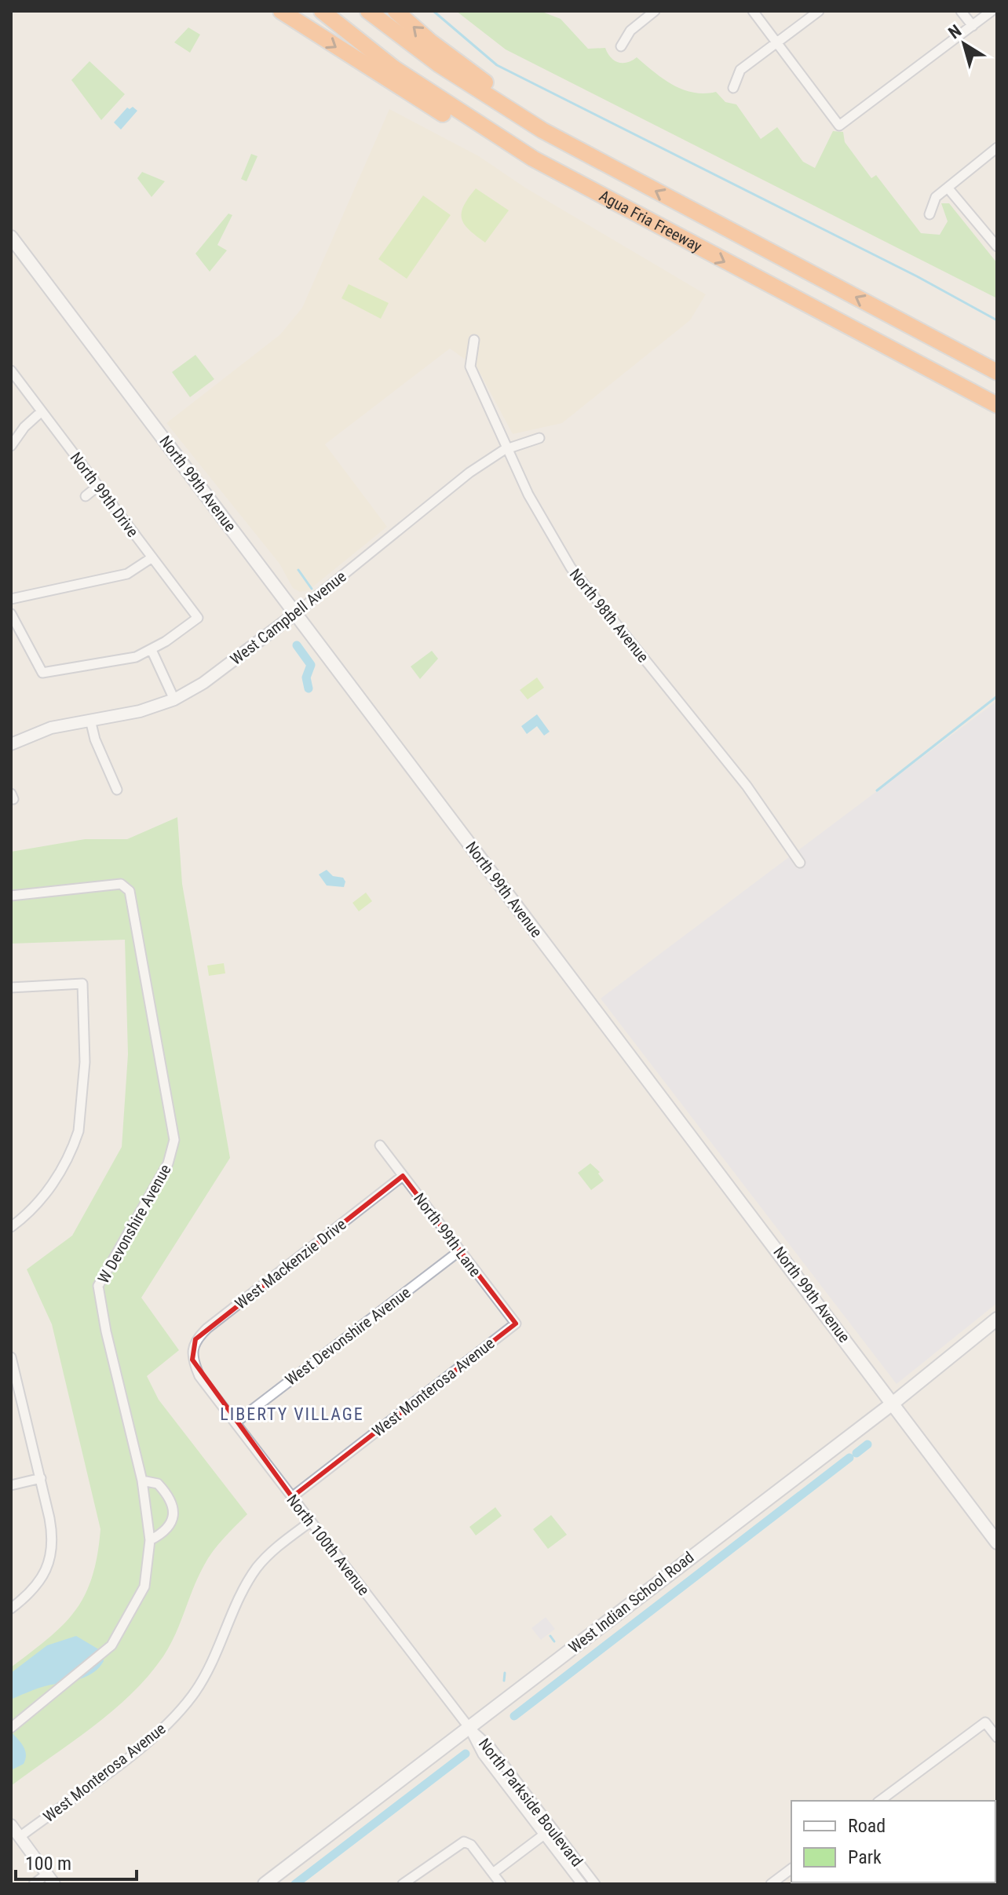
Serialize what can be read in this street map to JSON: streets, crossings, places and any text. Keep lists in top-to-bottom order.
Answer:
{
  "streets": {
    "highway": ["Agua Fria Freeway"],
    "main road": ["North 99th Avenue", "West Indian School Road"],
    "street": [
      "North 99th Drive",
      "North 98th Avenue",
      "West Campbell Avenue",
      "W Devonshire Avenue",
      "North 99th Lane",
      "West Mackenzie Drive",
      "West Devonshire Avenue",
      "West Monterosa Avenue",
      "North 100th Avenue",
      "North Parkside Boulevard"
    ]
  },
  "crossings": [
    ["North 99th Avenue", "West Campbell Avenue"],
    ["North 99th Avenue", "West Indian School Road"],
    ["North 98th Avenue", "West Campbell Avenue"],
    ["North 99th Lane", "West Mackenzie Drive"],
    ["North 99th Lane", "West Devonshire Avenue"],
    ["North 99th Lane", "West Monterosa Avenue"],
    ["West Mackenzie Drive", "North 100th Avenue"],
    ["West Devonshire Avenue", "North 100th Avenue"],
    ["West Monterosa Avenue", "North 100th Avenue"],
    ["North 100th Avenue", "West Indian School Road"],
    ["North 100th Avenue", "North Parkside Boulevard"],
    ["West Indian School Road", "North Parkside Boulevard"]
  ],
  "districts": ["LIBERTY VILLAGE"],
  "legend": ["Road", "Park"],
  "scale_bar": "100 m",
  "north": "top left"
}
